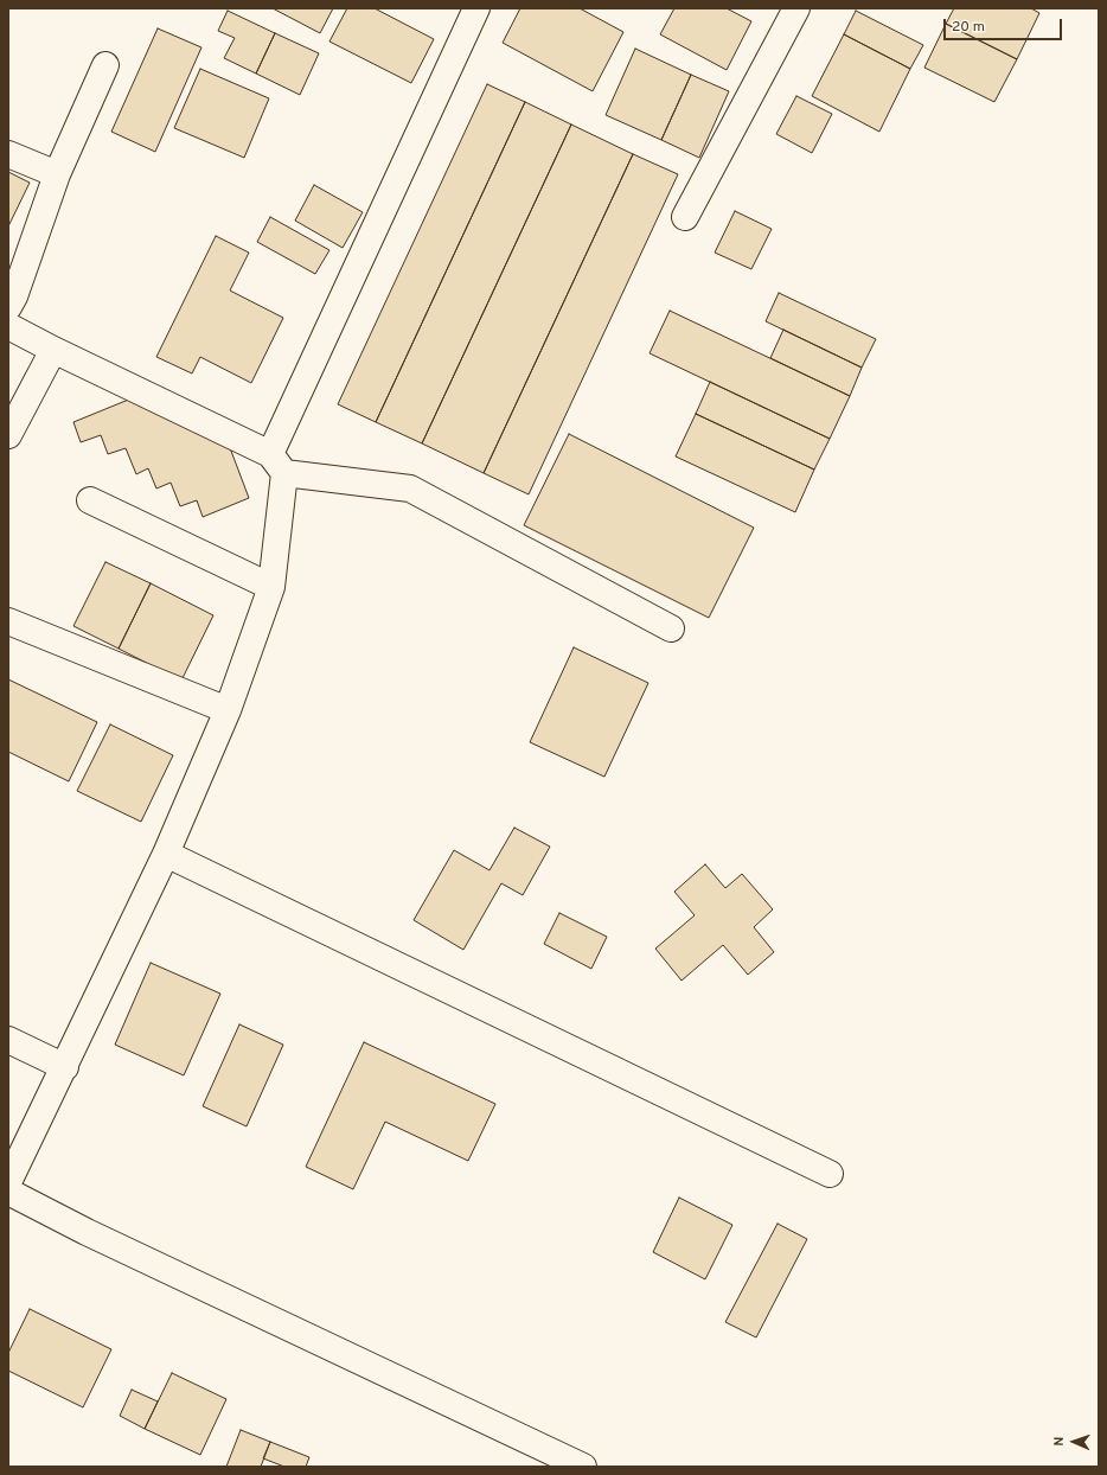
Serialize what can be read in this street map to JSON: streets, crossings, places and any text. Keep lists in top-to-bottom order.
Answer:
{
  "scale_bar": "20 m",
  "north": "left"
}
